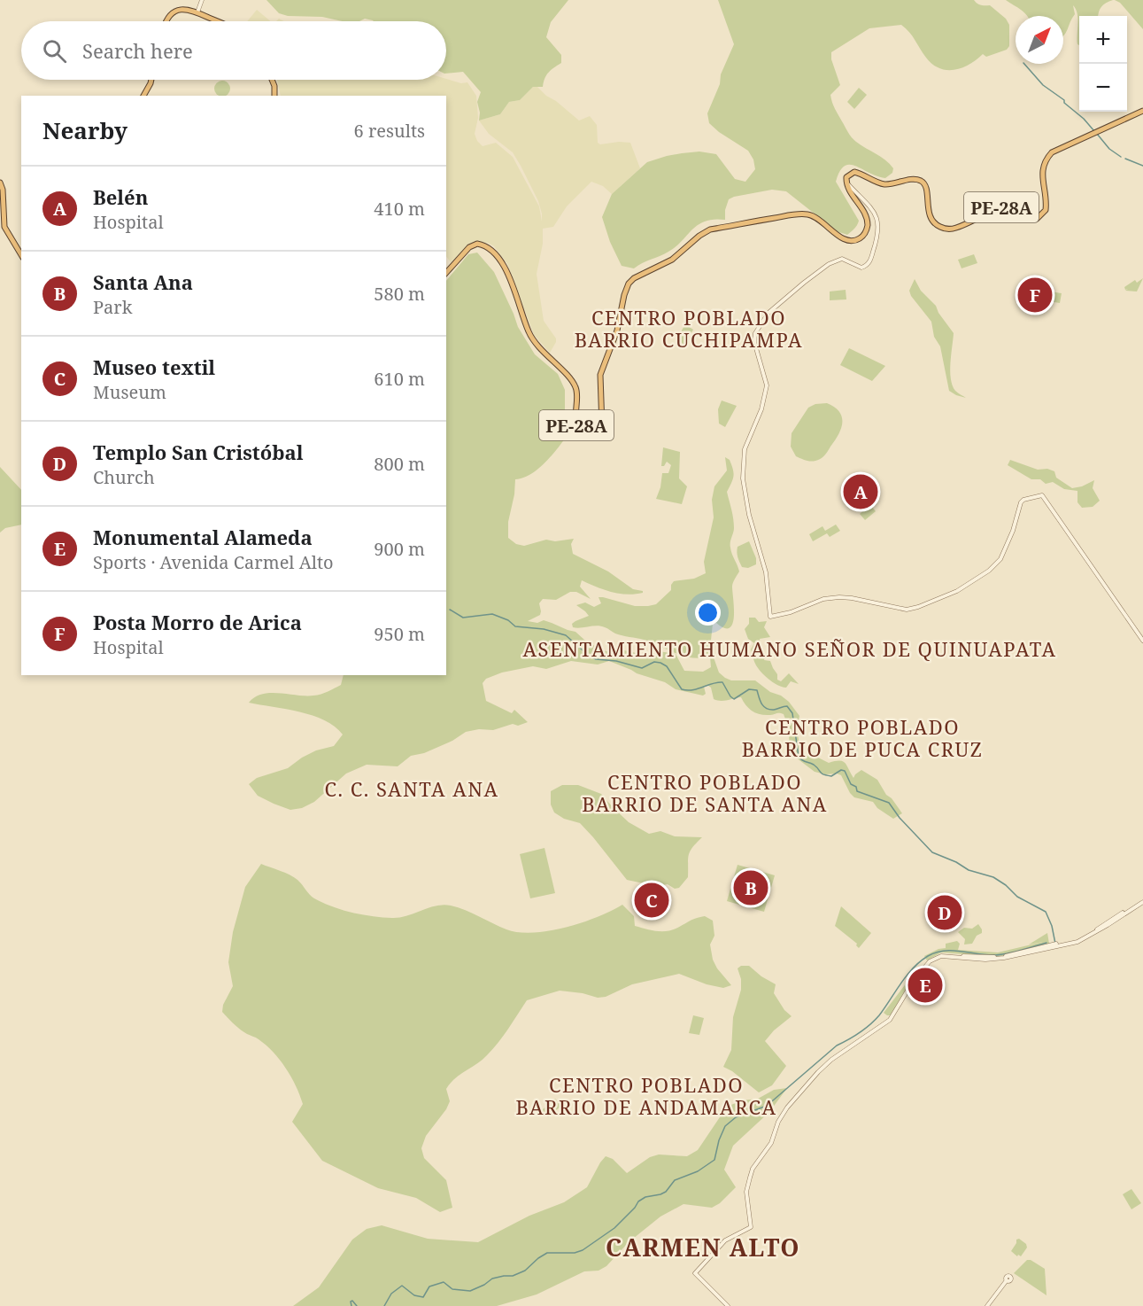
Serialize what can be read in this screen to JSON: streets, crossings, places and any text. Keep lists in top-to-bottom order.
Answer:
{
  "streets": {
    "highway": ["PE-28A"]
  },
  "districts": [
    "CENTRO POBLADO BARRIO CUCHIPAMPA",
    "ASENTAMIENTO HUMANO SEÑOR DE QUINUAPATA",
    "CENTRO POBLADO BARRIO DE PUCA CRUZ",
    "CENTRO POBLADO BARRIO DE SANTA ANA",
    "C. C. SANTA ANA",
    "CENTRO POBLADO BARRIO DE ANDAMARCA",
    "CARMEN ALTO"
  ],
  "north": "top right",
  "page": {
    "map_buttons": ["+", "−"],
    "search": "Search here",
    "heading": ["Nearby", "6 results"],
    "list": [
      {
        "mark": "A",
        "name": "Belén",
        "note": "Hospital",
        "value": "410 m"
      },
      {
        "mark": "B",
        "name": "Santa Ana",
        "note": "Park",
        "value": "580 m"
      },
      {
        "mark": "C",
        "name": "Museo textil",
        "note": "Museum",
        "value": "610 m"
      },
      {
        "mark": "D",
        "name": "Templo San Cristóbal",
        "note": "Church",
        "value": "800 m"
      },
      {
        "mark": "E",
        "name": "Monumental Alameda",
        "note": "Sports · Avenida Carmel Alto",
        "value": "900 m"
      },
      {
        "mark": "F",
        "name": "Posta Morro de Arica",
        "note": "Hospital",
        "value": "950 m"
      }
    ],
    "pins": [
      "F",
      "A",
      "B",
      "C",
      "D",
      "E"
    ]
  }
}
